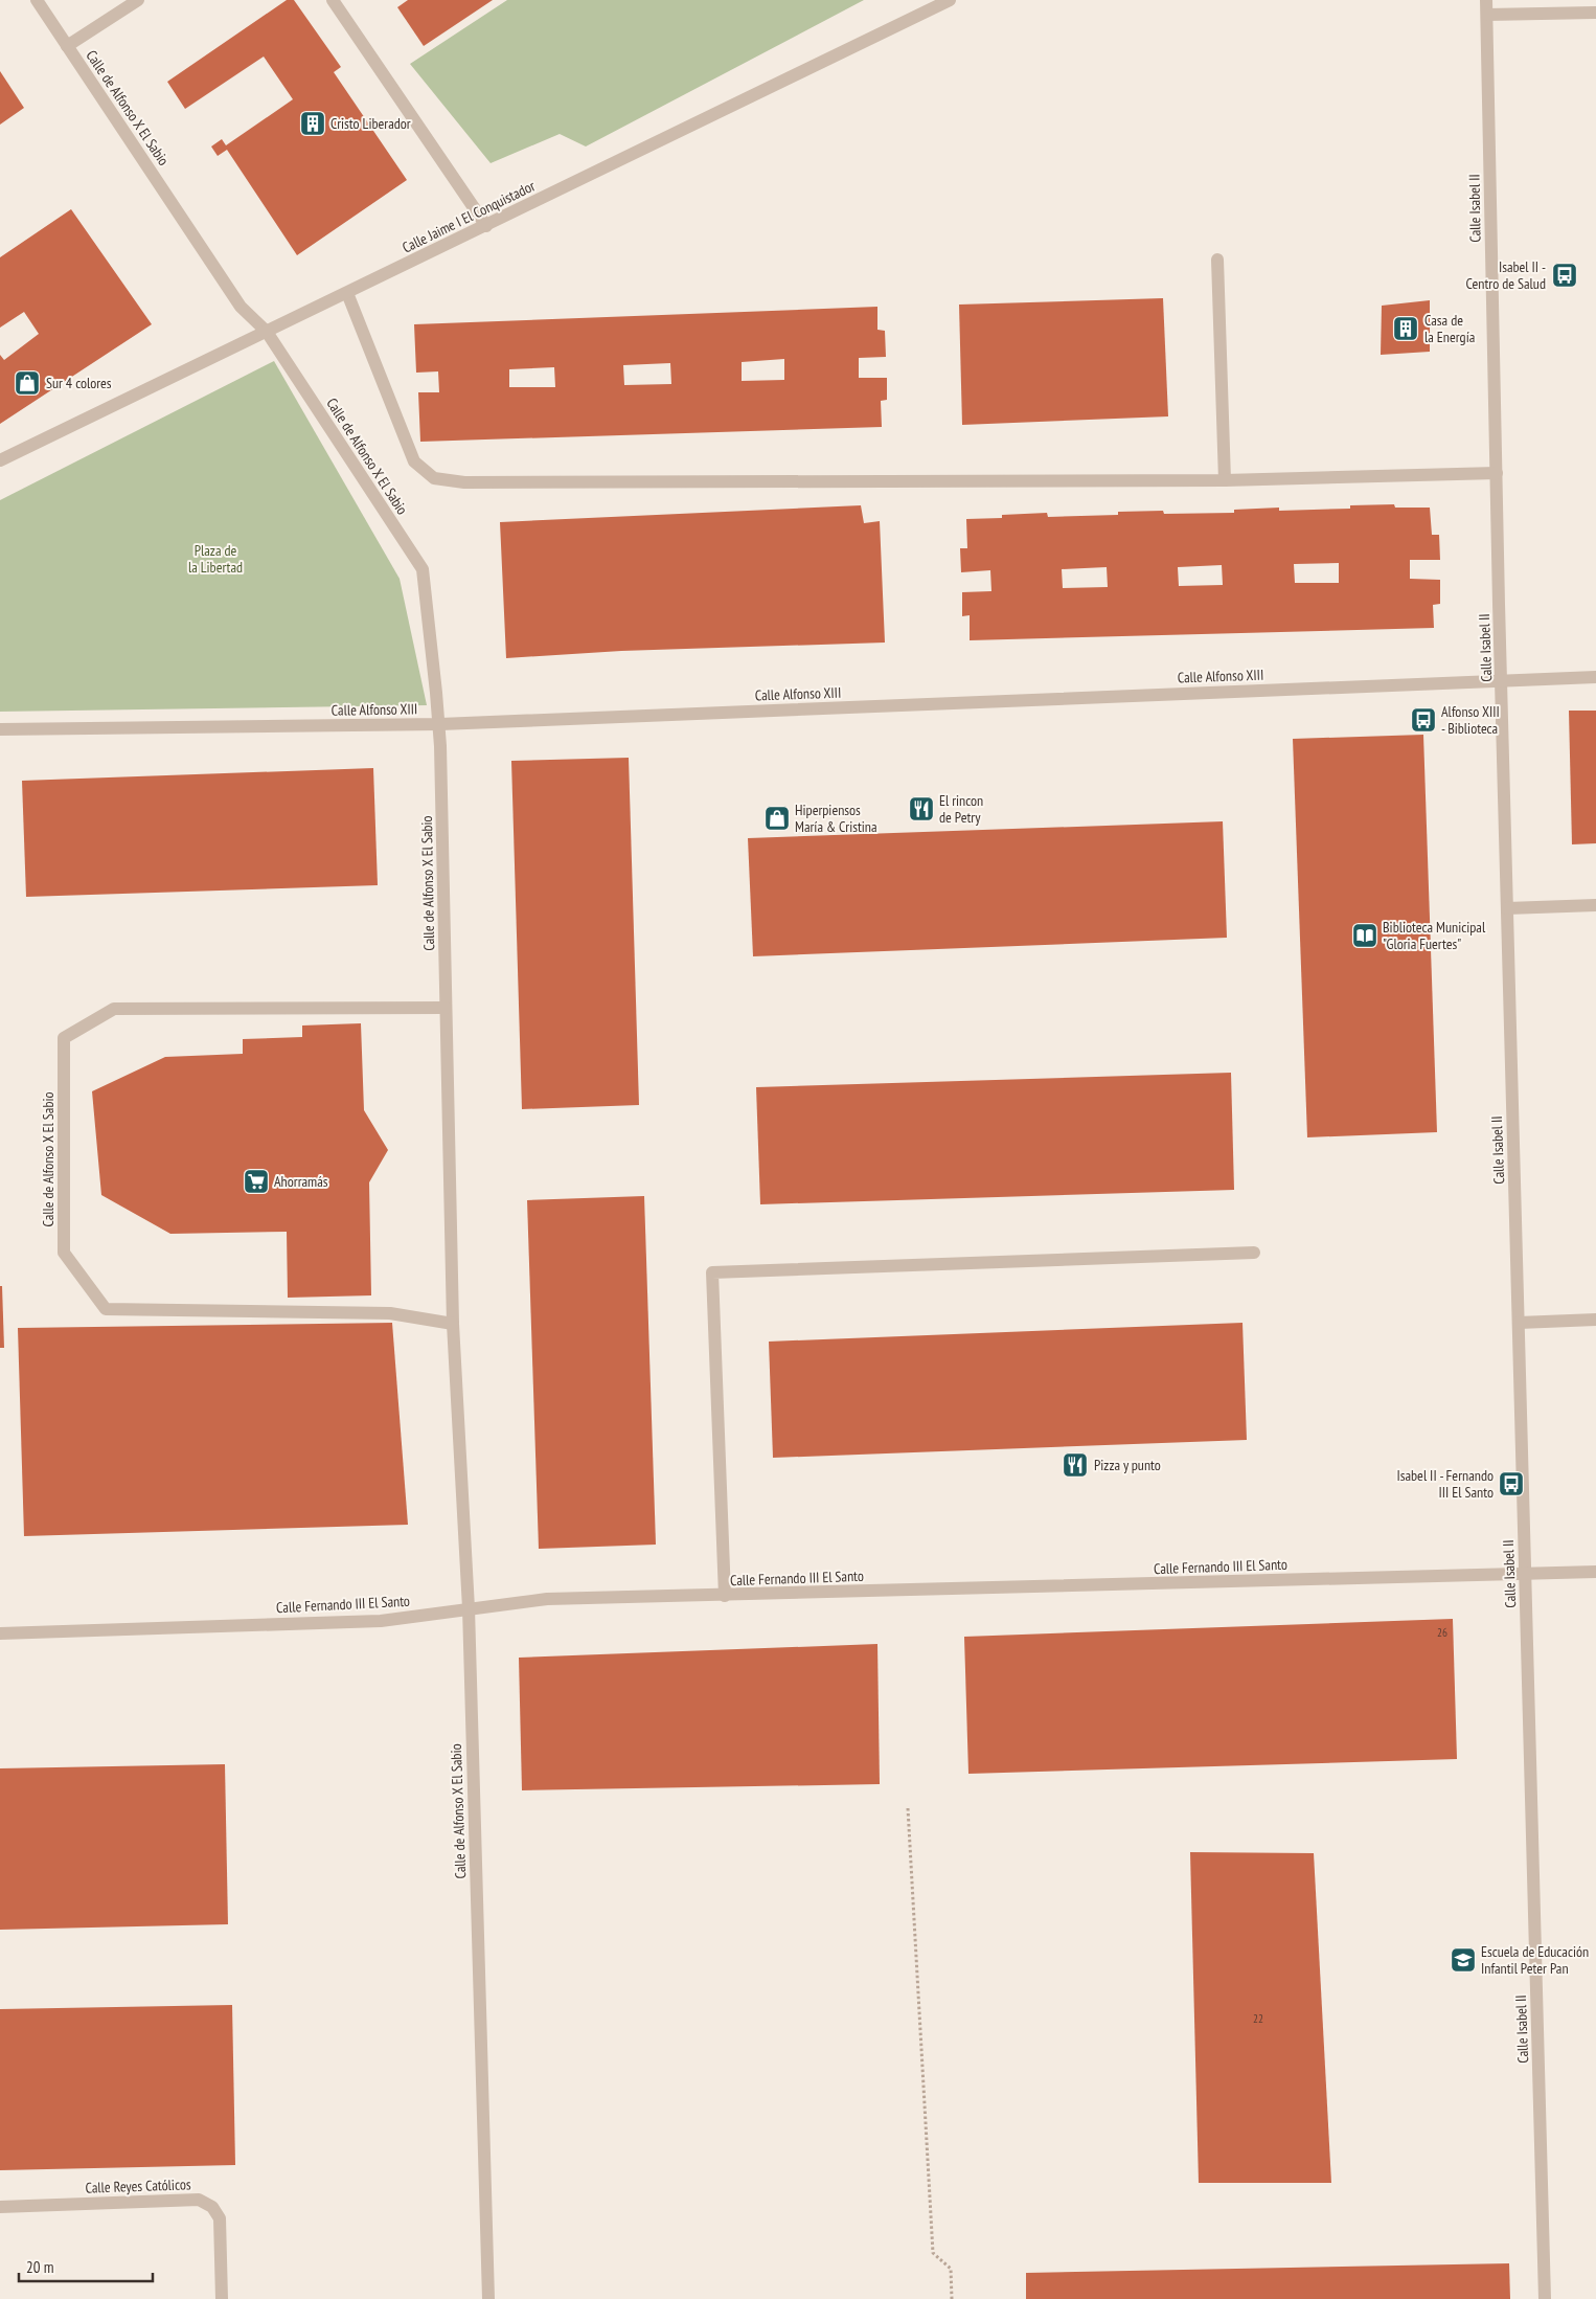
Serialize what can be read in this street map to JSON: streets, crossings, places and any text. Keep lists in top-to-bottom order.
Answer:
{
  "streets": {
    "street": [
      "Calle de Alfonso X El Sabio",
      "Calle Isabel II",
      "Calle Jaime I El Conquistador",
      "Calle Alfonso XIII",
      "Calle Fernando III El Santo",
      "Calle Reyes Católicos"
    ]
  },
  "crossings": [
    ["Calle de Alfonso X El Sabio", "Calle Jaime I El Conquistador"],
    ["Calle de Alfonso X El Sabio", "Calle Alfonso XIII"],
    ["Calle de Alfonso X El Sabio", "Calle Fernando III El Santo"],
    ["Calle Isabel II", "Calle Alfonso XIII"],
    ["Calle Isabel II", "Calle Fernando III El Santo"]
  ],
  "parks": ["Plaza de la Libertad"],
  "places": {
    "building": ["Cristo Liberador", "Casa de la Energía"],
    "bus stop": ["Isabel II - Centro de Salud", "Alfonso XIII - Biblioteca", "Isabel II - Fernando III El Santo"],
    "shop": ["Sur 4 colores", "Hiperpiensos María & Cristina"],
    "restaurant": ["El rincon de Petry", "Pizza y punto"],
    "library": ["Biblioteca Municipal \"Gloria Fuertes\""],
    "supermarket": ["Ahorramás"],
    "school or university": ["Escuela de Educación Infantil Peter Pan"]
  },
  "house_numbers": ["26", "22"],
  "scale_bar": "20 m"
}
